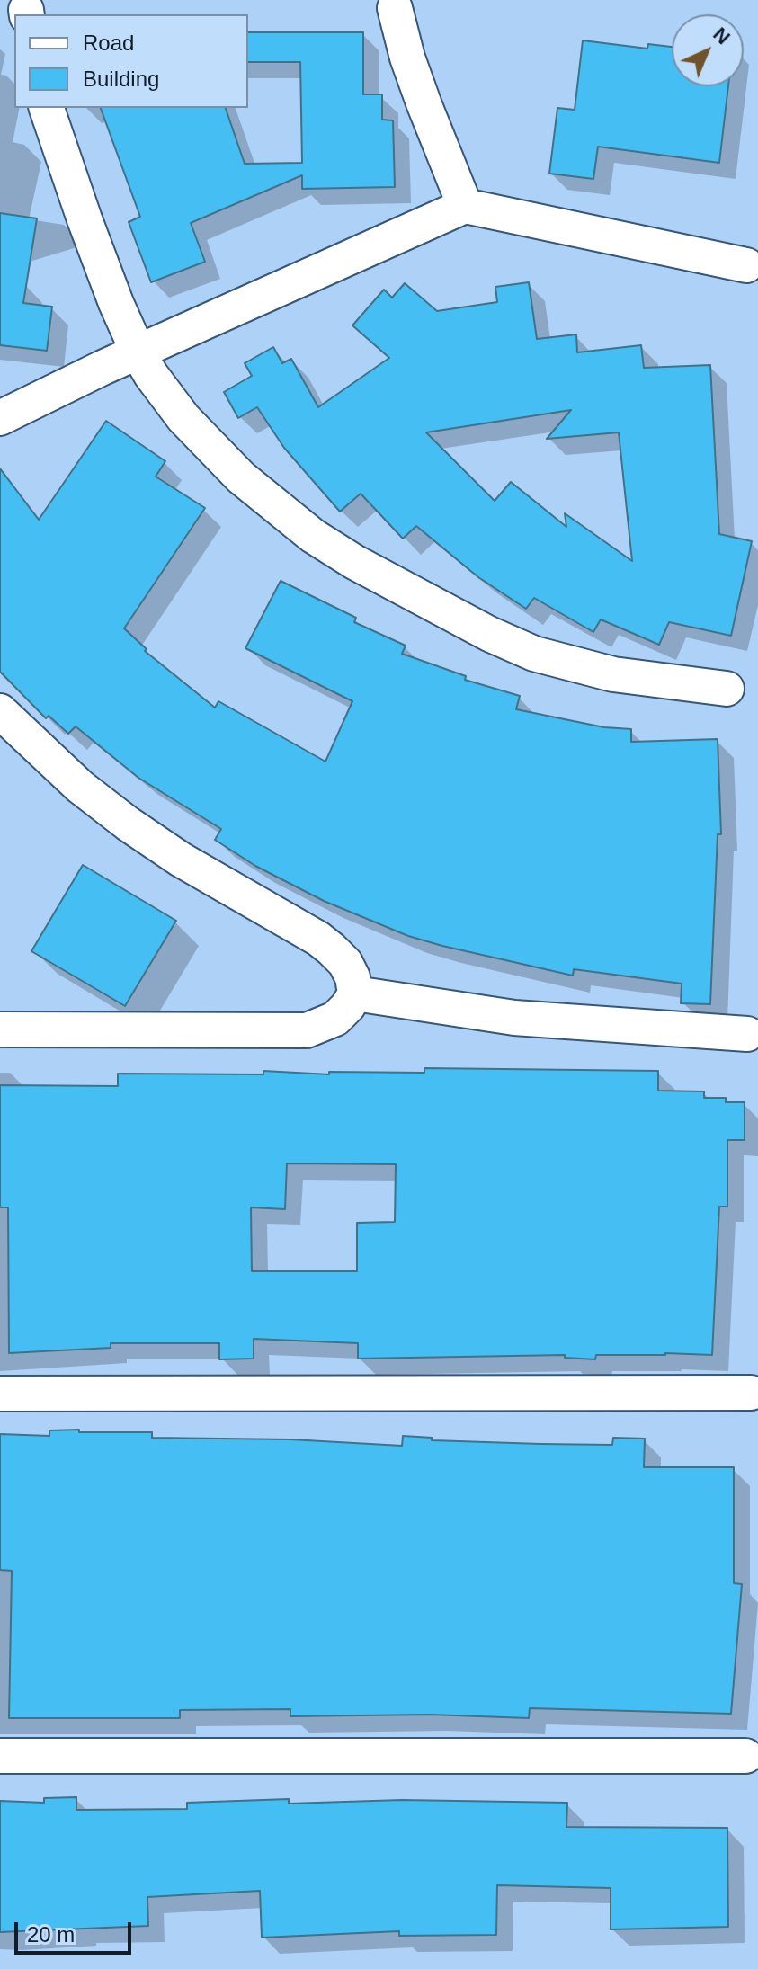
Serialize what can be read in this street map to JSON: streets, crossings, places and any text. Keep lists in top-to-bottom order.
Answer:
{
  "legend": ["Road", "Building"],
  "scale_bar": "20 m",
  "north": "top right"
}
